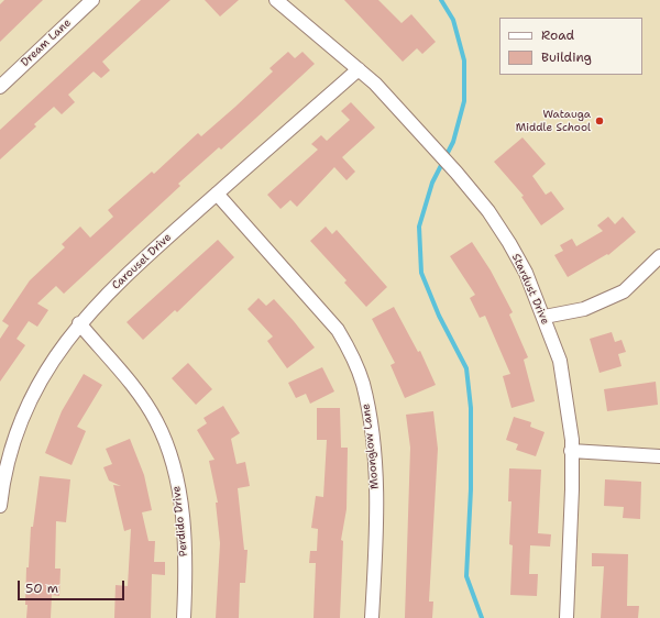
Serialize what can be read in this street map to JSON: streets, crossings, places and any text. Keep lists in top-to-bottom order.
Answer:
{
  "streets": {
    "street": [
      "Dream Lane",
      "Carousel Drive",
      "Stardust Drive",
      "Moonglow Lane",
      "Perdido Drive"
    ]
  },
  "crossings": [
    ["Carousel Drive", "Stardust Drive"],
    ["Carousel Drive", "Moonglow Lane"],
    ["Carousel Drive", "Perdido Drive"]
  ],
  "places": ["Watauga Middle School"],
  "legend": ["Road", "Building"],
  "scale_bar": "50 m"
}
